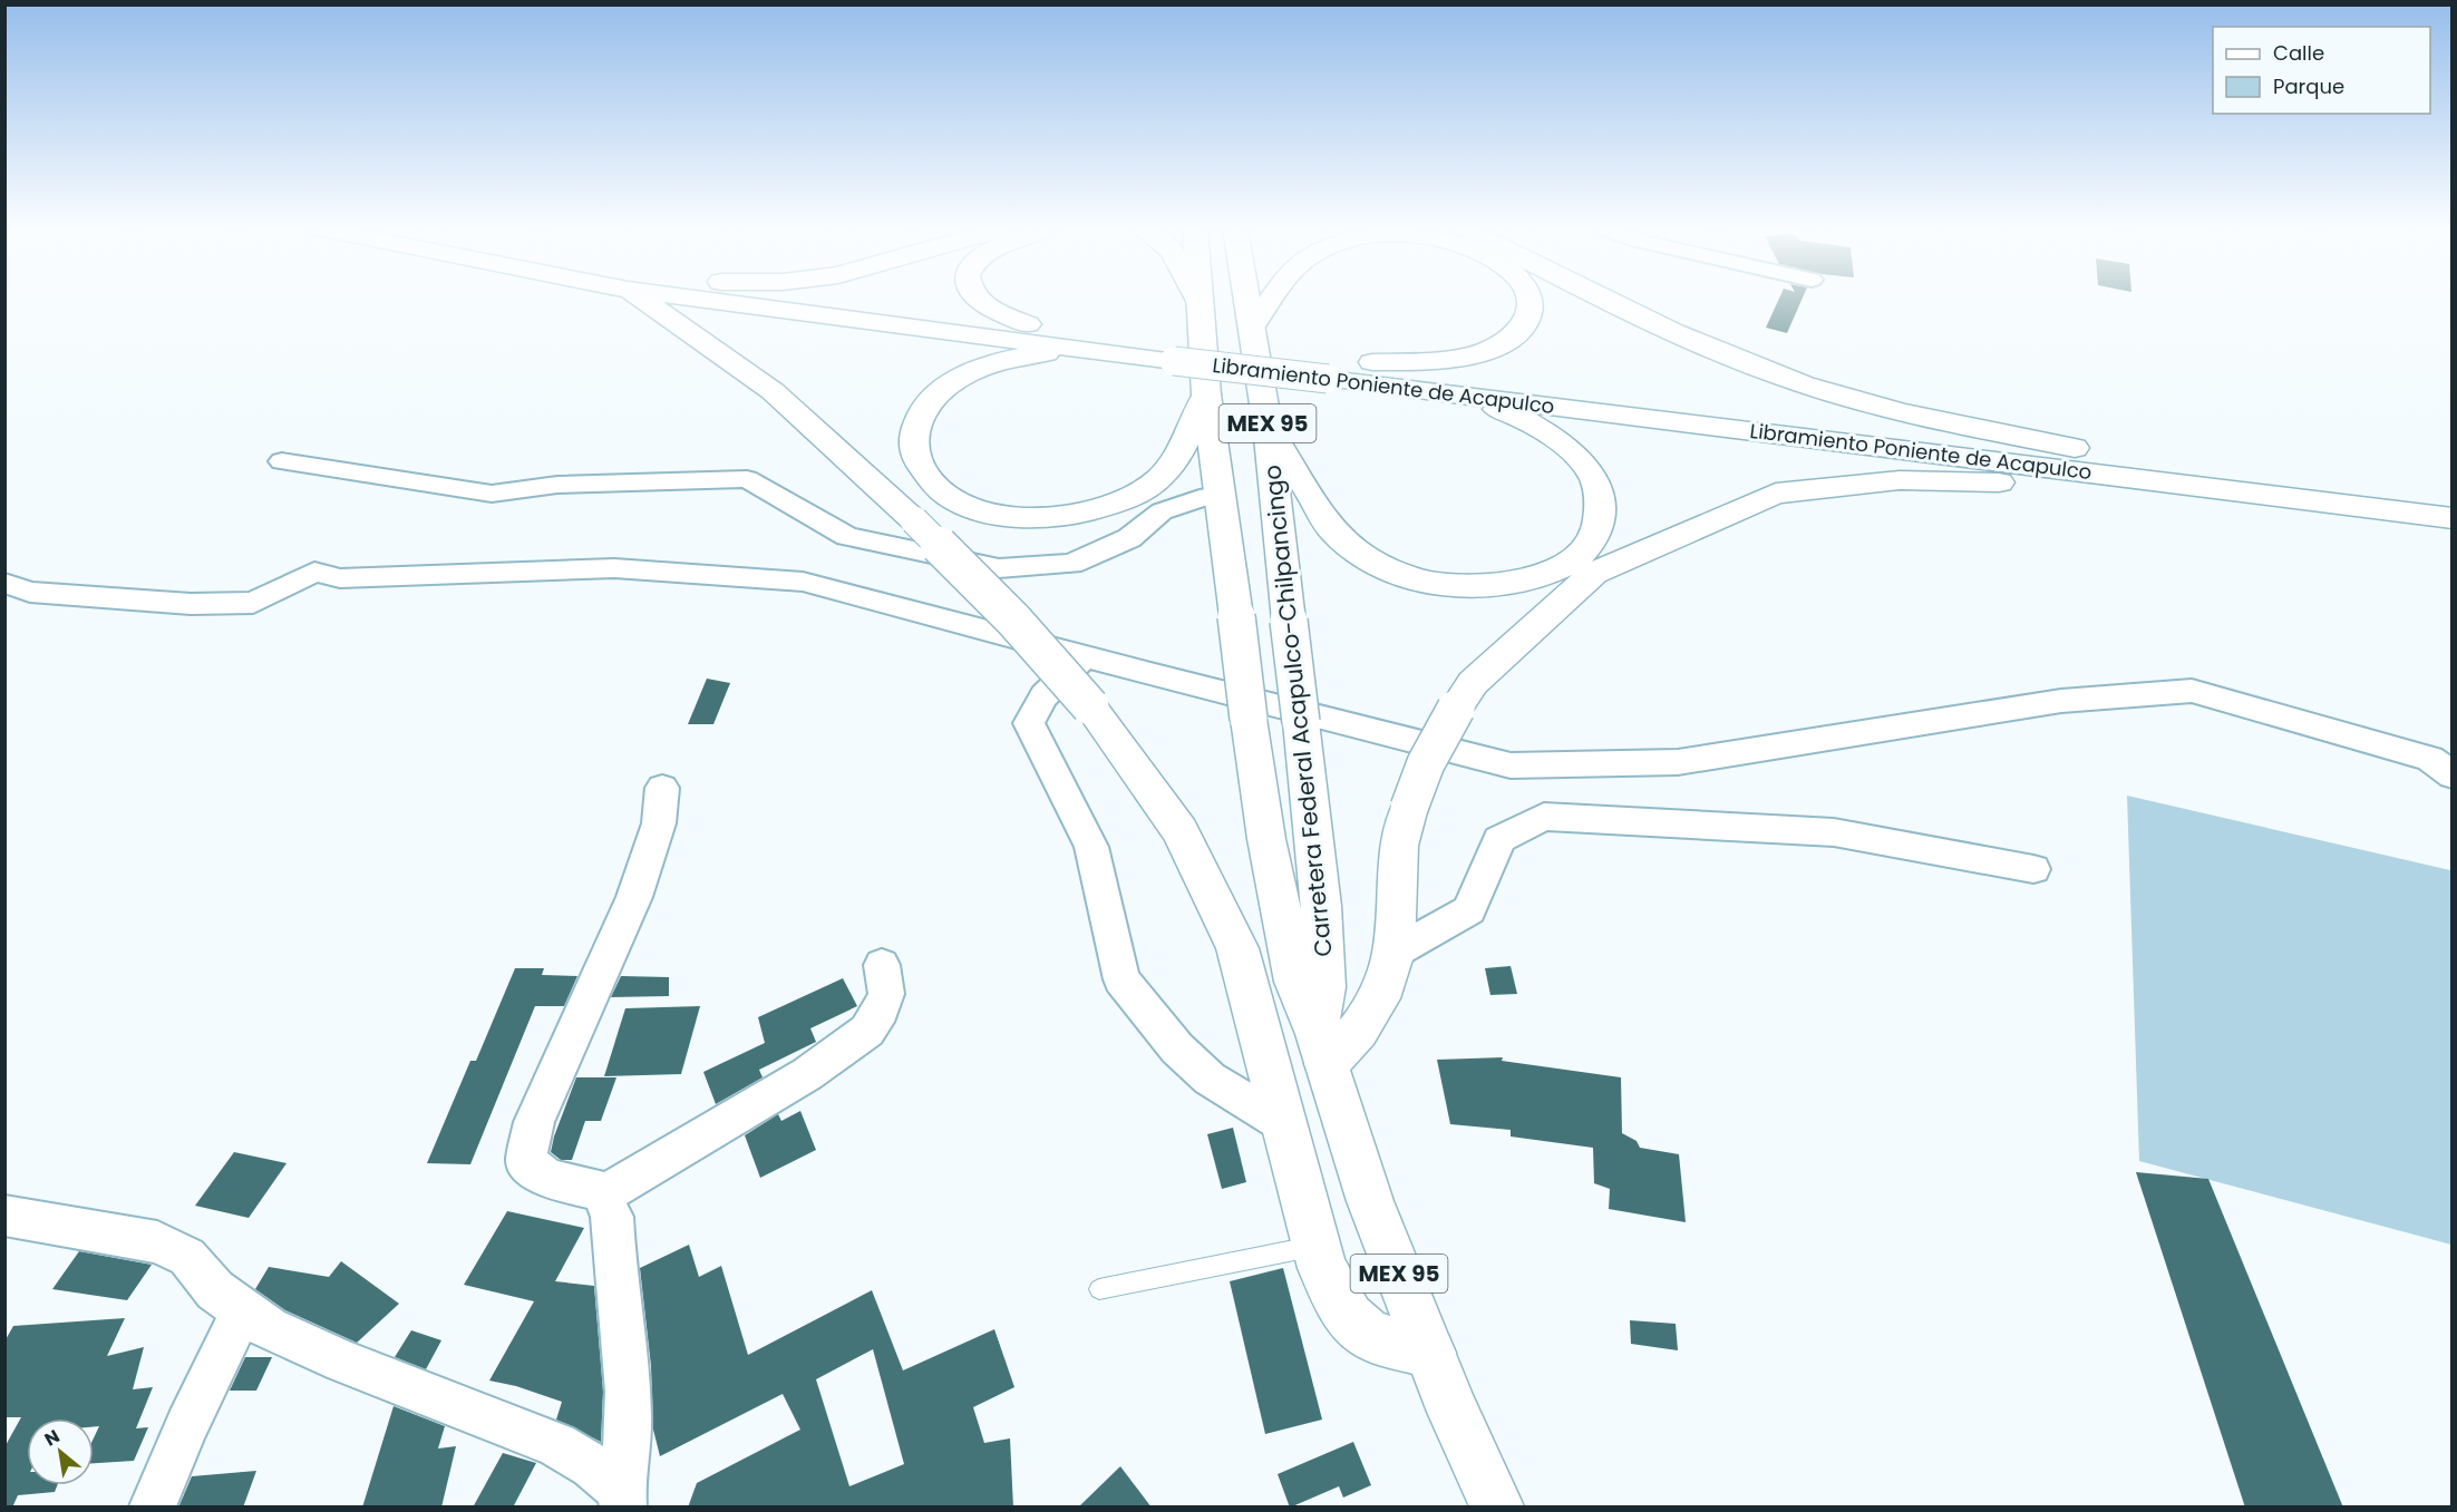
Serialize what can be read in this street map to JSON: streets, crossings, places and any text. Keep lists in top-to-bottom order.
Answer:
{
  "streets": {
    "main road": ["Libramiento Poniente de Acapulco", "MEX 95", "Carretera Federal Acapulco-Chilpancingo"]
  },
  "legend": ["Calle", "Parque"],
  "north": "top left"
}
